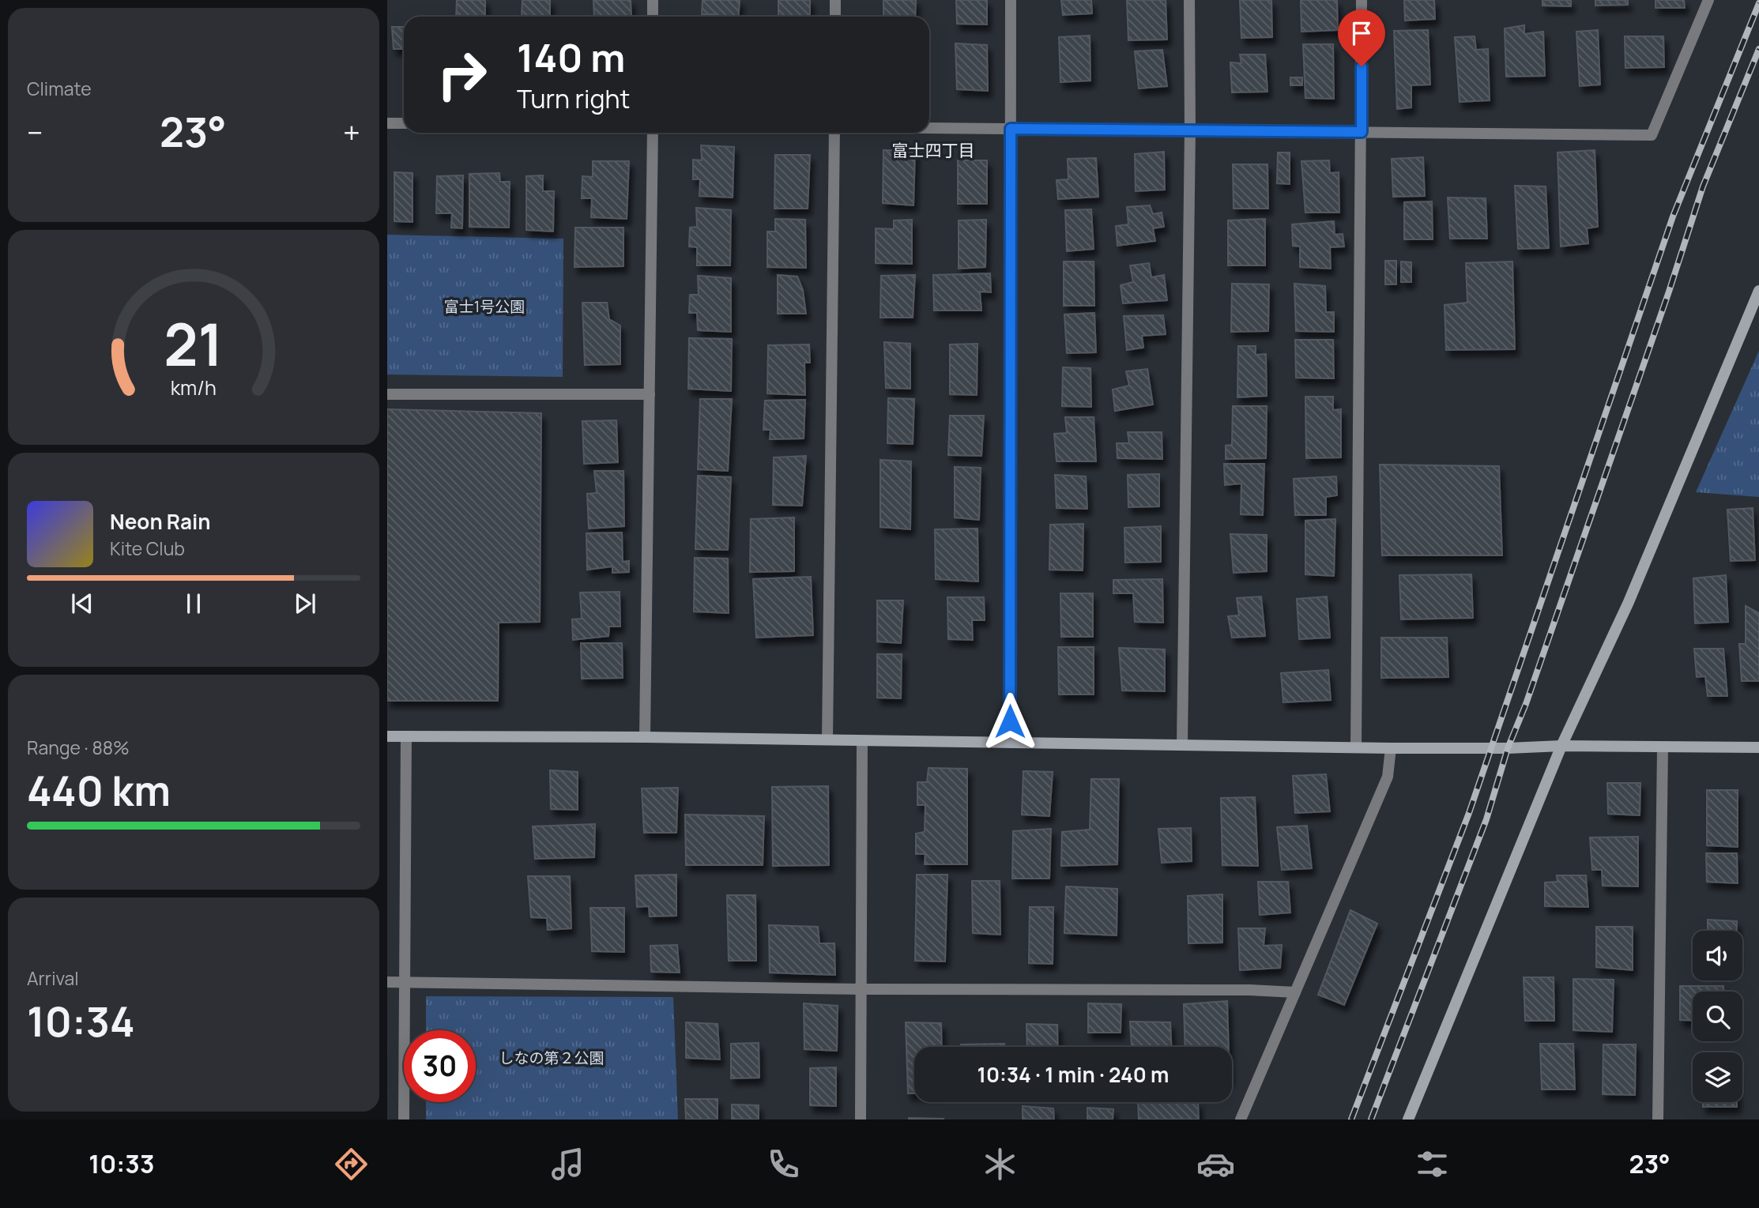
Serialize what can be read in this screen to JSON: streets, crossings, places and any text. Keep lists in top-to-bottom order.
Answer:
{
  "districts": ["富士四丁目"],
  "parks": ["富士1号公園", "しなの第２公園"],
  "page": {
    "tile": [
      "Climate",
      ["Range · 88%", "440 km"],
      ["Arrival", "10:34"]
    ],
    "turn": ["140 m", "Turn right"],
    "heat": ["−", "23°", "+"],
    "song": ["Neon Rain", "Kite Club"],
    "limit": "30",
    "trip": "10:34 · 1 min · 240 m",
    "tabs": ["10:33", "23°"],
    "gauge": ["21", "km/h"]
  }
}
